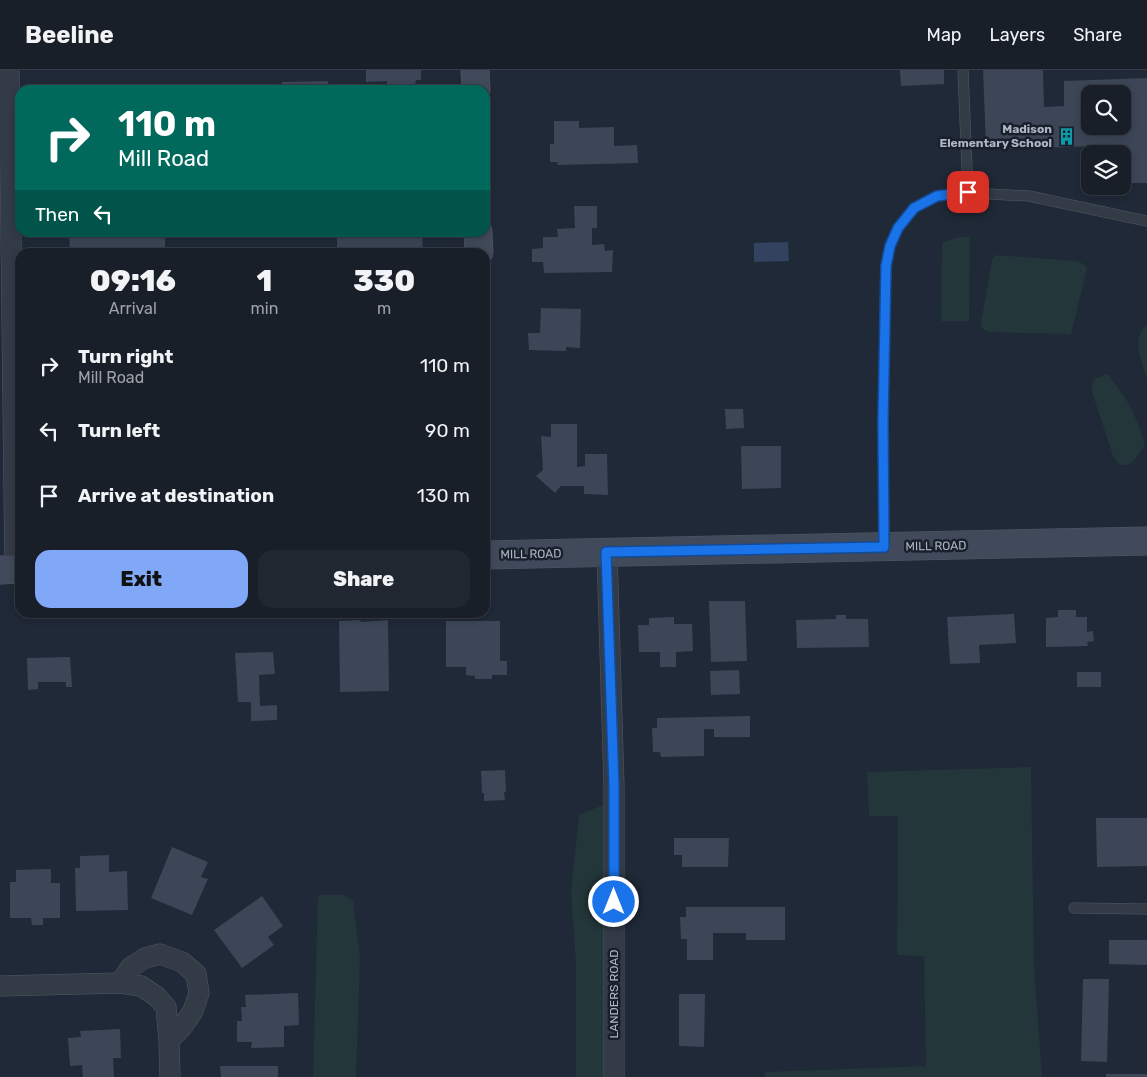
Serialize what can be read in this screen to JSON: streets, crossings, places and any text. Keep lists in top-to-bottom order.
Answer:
{
  "streets": {
    "street": ["MILL ROAD", "LANDERS ROAD"]
  },
  "crossings": [
    ["MILL ROAD", "LANDERS ROAD"]
  ],
  "places": {
    "building": ["Madison Elementary School"]
  },
  "page": {
    "header": "Beeline",
    "nav": ["Map", "Layers", "Share"],
    "turn": ["110 m", "Mill Road"],
    "then": "Then",
    "eta": [
      "09:16",
      "Arrival",
      "1",
      "min",
      "330",
      "m"
    ],
    "list": [
      {
        "name": "Turn right",
        "note": "Mill Road",
        "value": "110 m"
      },
      {
        "name": "Turn left",
        "value": "90 m"
      },
      {
        "name": "Arrive at destination",
        "value": "130 m"
      }
    ],
    "buttons": ["Exit", "Share"]
  }
}
